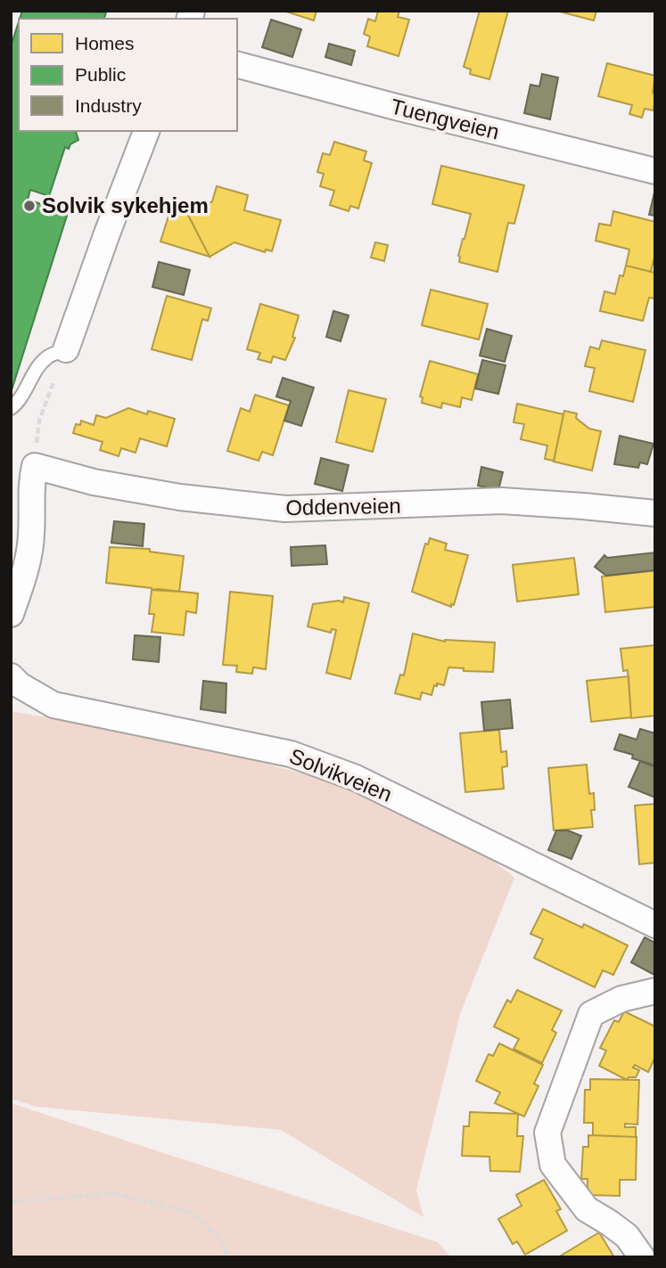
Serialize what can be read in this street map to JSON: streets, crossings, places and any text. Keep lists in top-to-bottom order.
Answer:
{
  "streets": {
    "street": ["Tuengveien", "Oddenveien", "Solvikveien"]
  },
  "places": ["Solvik sykehjem"],
  "legend": ["Homes", "Public", "Industry"]
}
